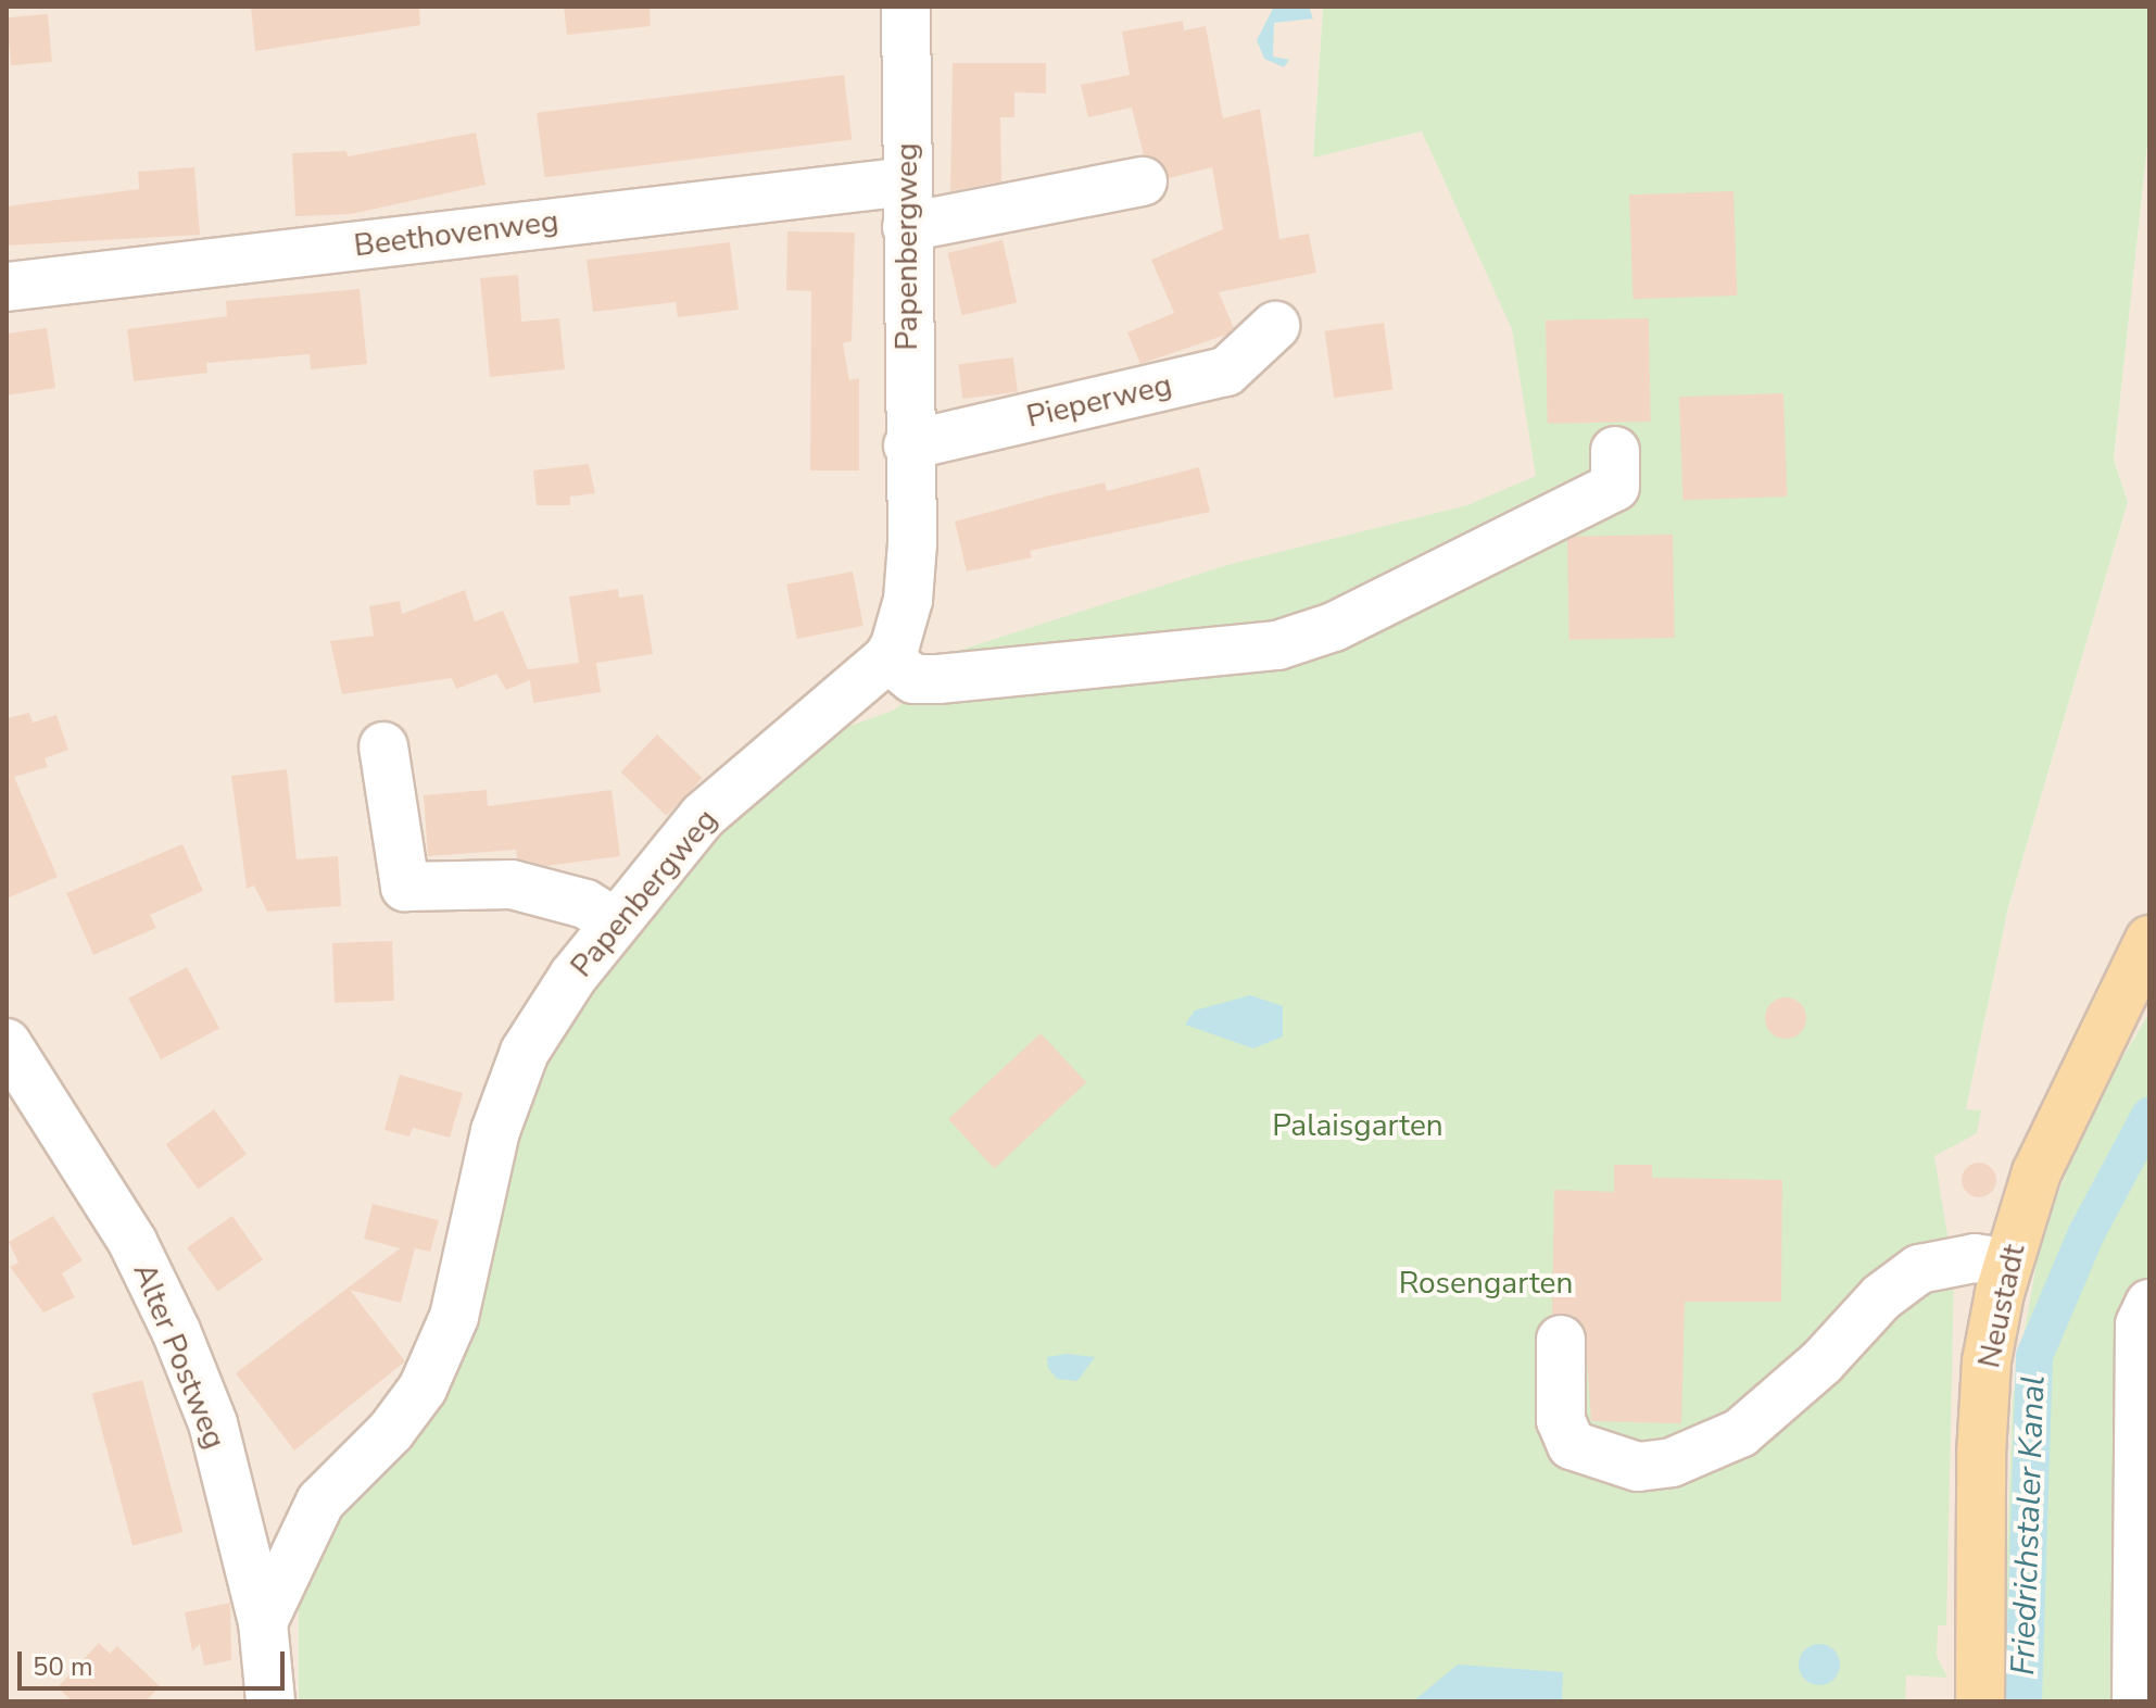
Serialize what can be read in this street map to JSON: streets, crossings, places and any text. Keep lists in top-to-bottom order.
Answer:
{
  "streets": {
    "main road": ["Neustadt"],
    "street": [
      "Beethovenweg",
      "Papenbergweg",
      "Pieperweg",
      "Alter Postweg"
    ]
  },
  "crossings": [
    ["Beethovenweg", "Papenbergweg"],
    ["Papenbergweg", "Pieperweg"],
    ["Papenbergweg", "Alter Postweg"]
  ],
  "water": ["Friedrichstaler Kanal"],
  "parks": ["Palaisgarten", "Rosengarten"],
  "scale_bar": "50 m"
}
